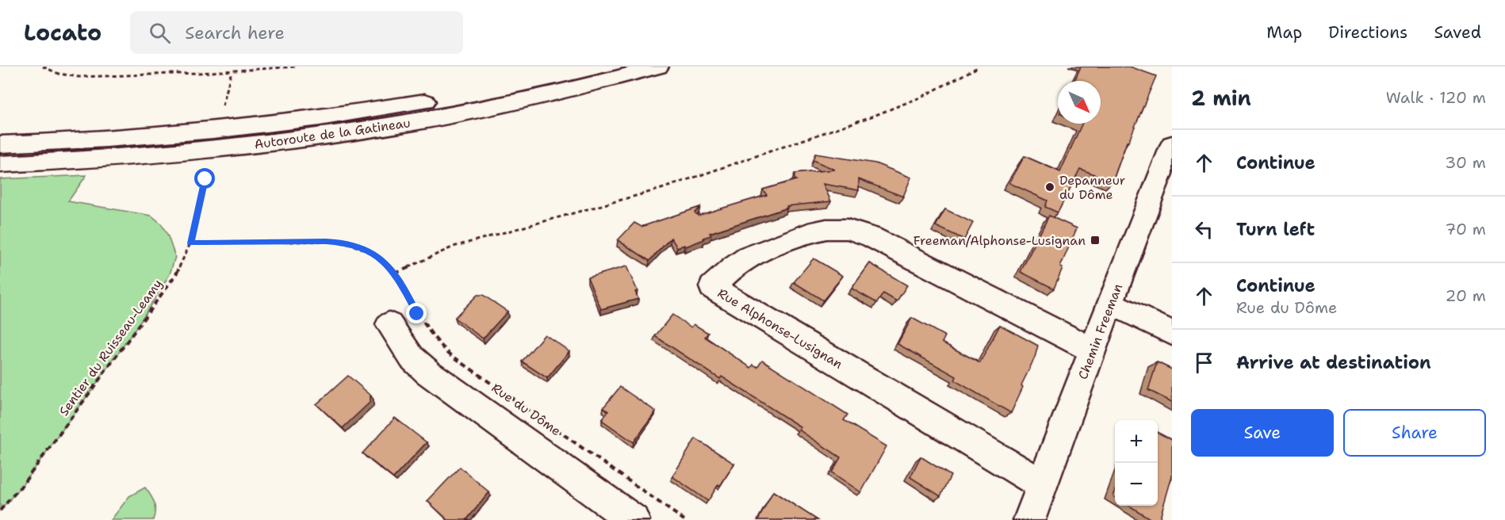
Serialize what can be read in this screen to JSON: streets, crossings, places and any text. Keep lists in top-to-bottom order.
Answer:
{
  "streets": {
    "main road": ["Autoroute de la Gatineau", "Rue Alphonse-Lusignan", "Chemin Freeman"],
    "path": ["Sentier du Ruisseau-Leamy", "Rue du Dôme"]
  },
  "crossings": [
    ["Rue Alphonse-Lusignan", "Chemin Freeman"],
    ["Sentier du Ruisseau-Leamy", "Rue du Dôme"]
  ],
  "places": {
    "other": ["Depanneur du Dôme"],
    "transit": ["Freeman/Alphonse-Lusignan"]
  },
  "north": "bottom right",
  "page": {
    "header": "Locato",
    "search": "Search here",
    "nav": ["Map", "Directions", "Saved"],
    "heading": ["2 min", "Walk · 120 m"],
    "list": [
      ["Continue", "30 m"],
      ["Turn left", "70 m"],
      ["Continue", "Rue du Dôme", "20 m"],
      "Arrive at destination"
    ],
    "buttons": ["Save", "Share"],
    "map_buttons": ["+", "−"]
  }
}
